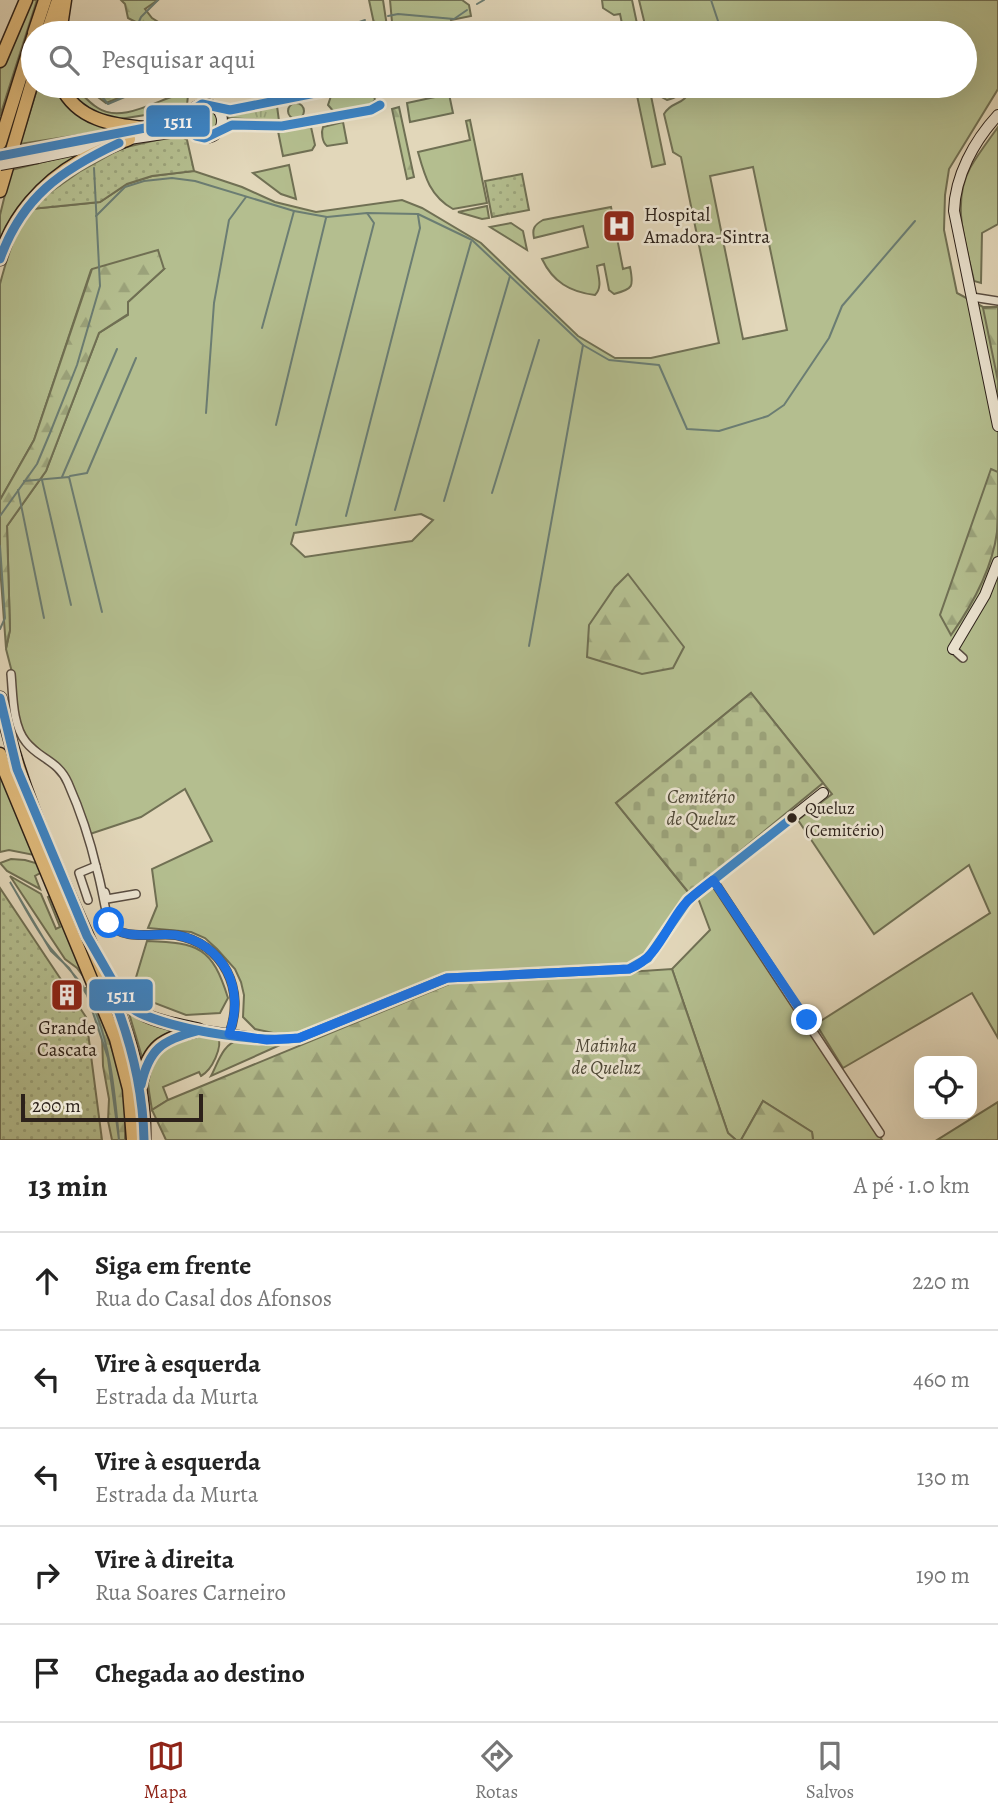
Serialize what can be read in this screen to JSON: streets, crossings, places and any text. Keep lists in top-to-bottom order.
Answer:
{
  "parks": ["Cemitério de Queluz", "Matinha de Queluz"],
  "places": {
    "hospital": ["Hospital Amadora-Sintra"],
    "other": ["Queluz (Cemitério)"],
    "building": ["Grande Cascata"]
  },
  "lines": ["transit line 1511"],
  "scale_bar": "200 m",
  "page": {
    "search": "Pesquisar aqui",
    "scale": "200 m",
    "heading": ["13 min", "A pé · 1.0 km"],
    "list": [
      ["Siga em frente", "Rua do Casal dos Afonsos", "220 m"],
      ["Vire à esquerda", "Estrada da Murta", "460 m"],
      ["Vire à esquerda", "Estrada da Murta", "130 m"],
      ["Vire à direita", "Rua Soares Carneiro", "190 m"],
      "Chegada ao destino"
    ],
    "nav": ["Mapa", "Rotas", "Salvos"]
  }
}
